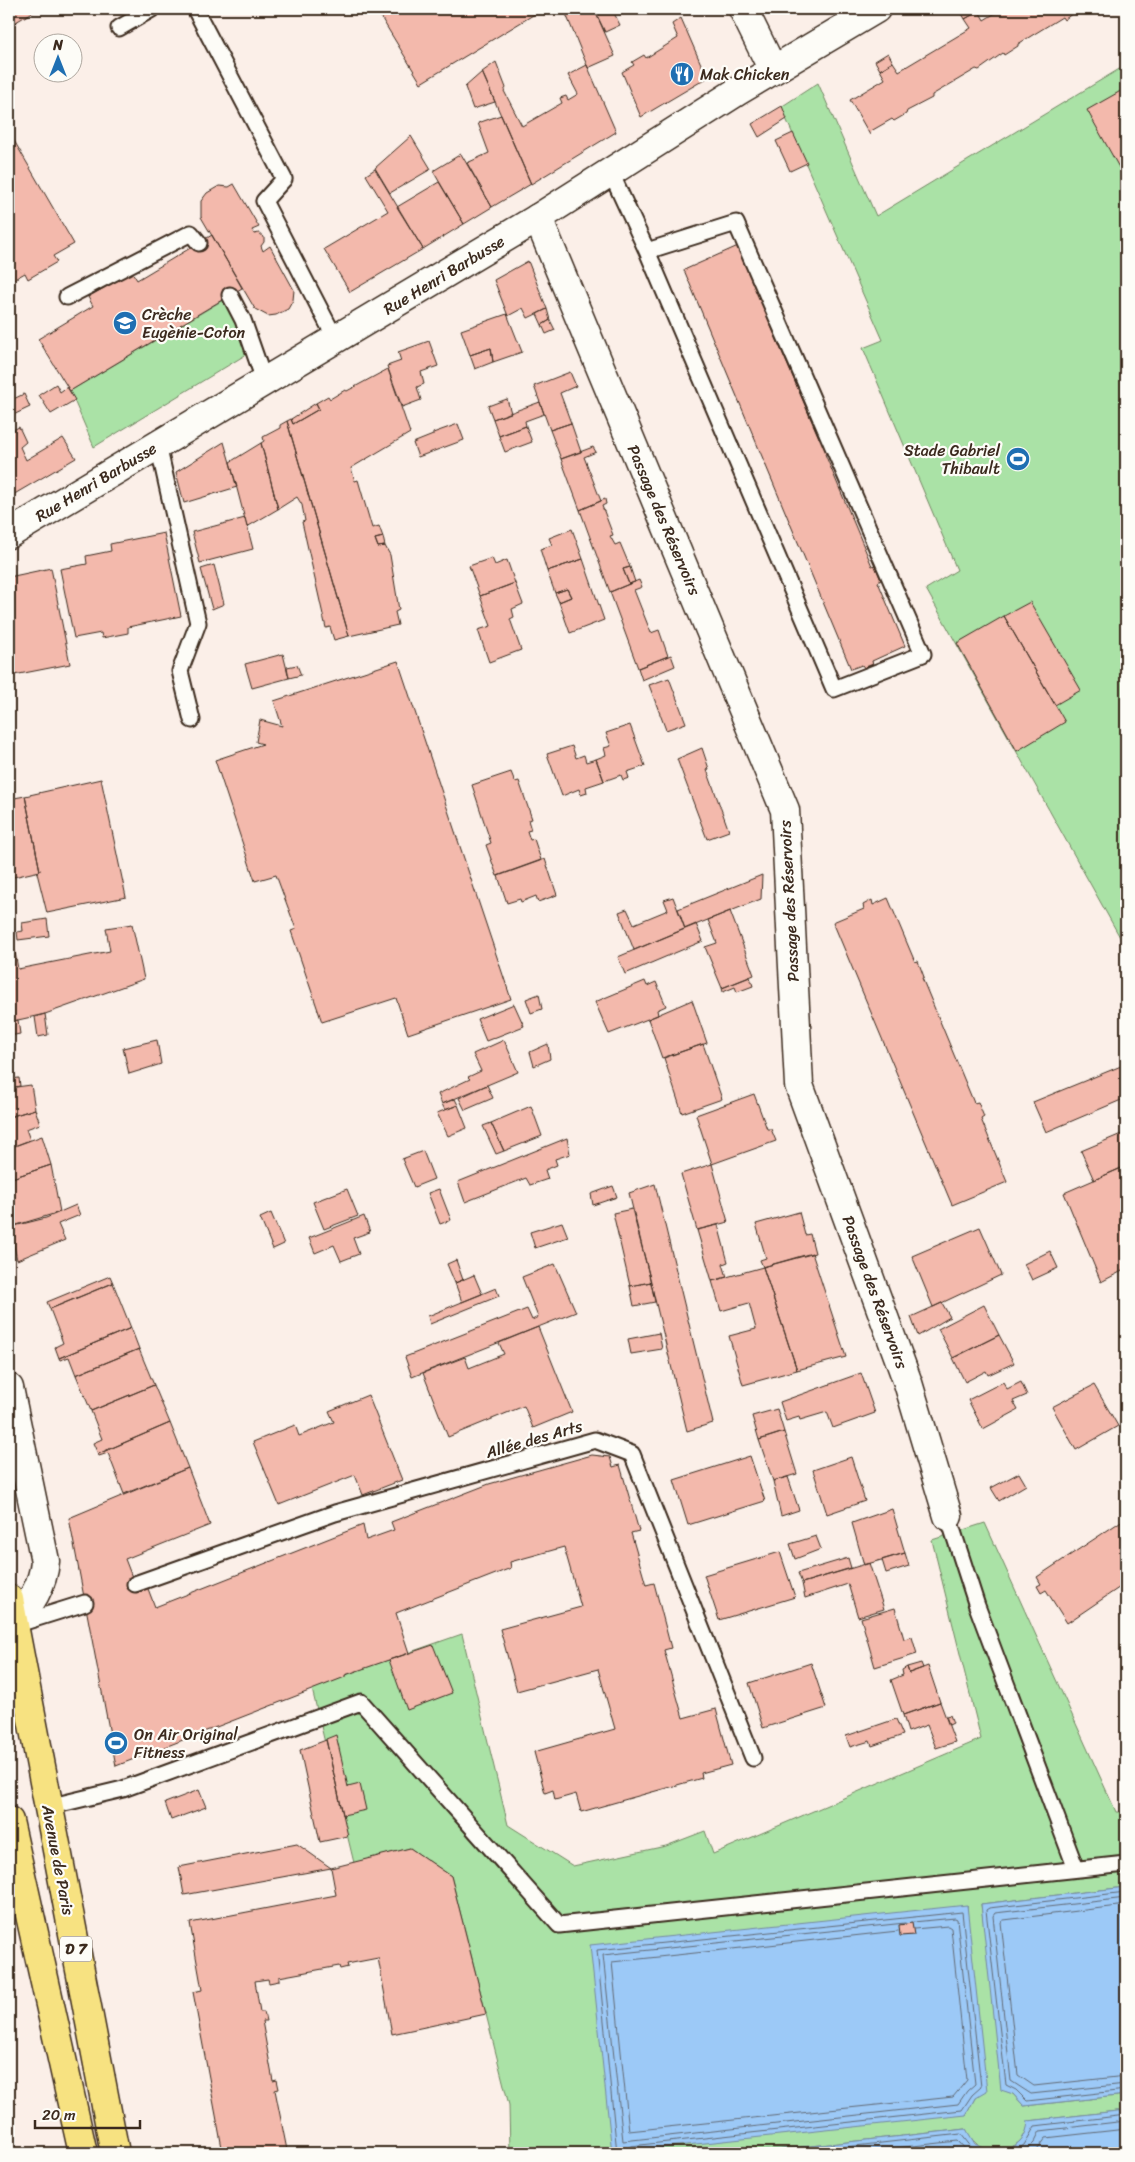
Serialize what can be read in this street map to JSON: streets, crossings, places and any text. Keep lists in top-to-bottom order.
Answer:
{
  "streets": {
    "main road": ["Avenue de Paris", "D 7"],
    "street": ["Rue Henri Barbusse", "Passage des Réservoirs"],
    "lane": ["Allée des Arts"]
  },
  "crossings": [
    ["Rue Henri Barbusse", "Passage des Réservoirs"]
  ],
  "places": {
    "restaurant": ["Mak Chicken"],
    "school or university": ["Crèche Eugènie-Coton"],
    "sports": ["Stade Gabriel Thibault", "On Air Original Fitness"]
  },
  "scale_bar": "20 m",
  "north": "top"
}
